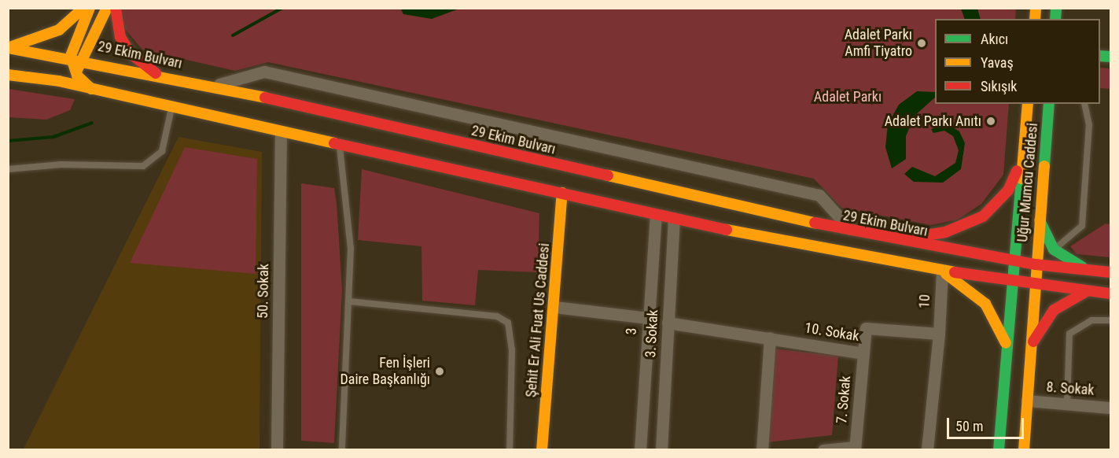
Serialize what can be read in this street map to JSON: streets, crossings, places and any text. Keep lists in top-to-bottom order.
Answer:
{
  "streets": {
    "main road": ["29 Ekim Bulvarı", "Uğur Mumcu Caddesi", "Şehit Er Ali Fuat Us Caddesi"],
    "street": [
      "50. Sokak",
      "10",
      "3",
      "10. Sokak",
      "3. Sokak",
      "8. Sokak",
      "7. Sokak"
    ]
  },
  "crossings": [
    ["29 Ekim Bulvarı", "Uğur Mumcu Caddesi"],
    ["Uğur Mumcu Caddesi", "8. Sokak"],
    ["10", "10. Sokak"],
    ["10. Sokak", "3. Sokak"],
    ["10. Sokak", "7. Sokak"]
  ],
  "parks": ["Adalet Parkı"],
  "places": ["Adalet Parkı Amfi Tiyatro", "Adalet Parkı Anıtı", "Fen İşleri Daire Başkanlığı"],
  "legend": ["Akıcı", "Yavaş", "Sıkışık"],
  "scale_bar": "50 m"
}
